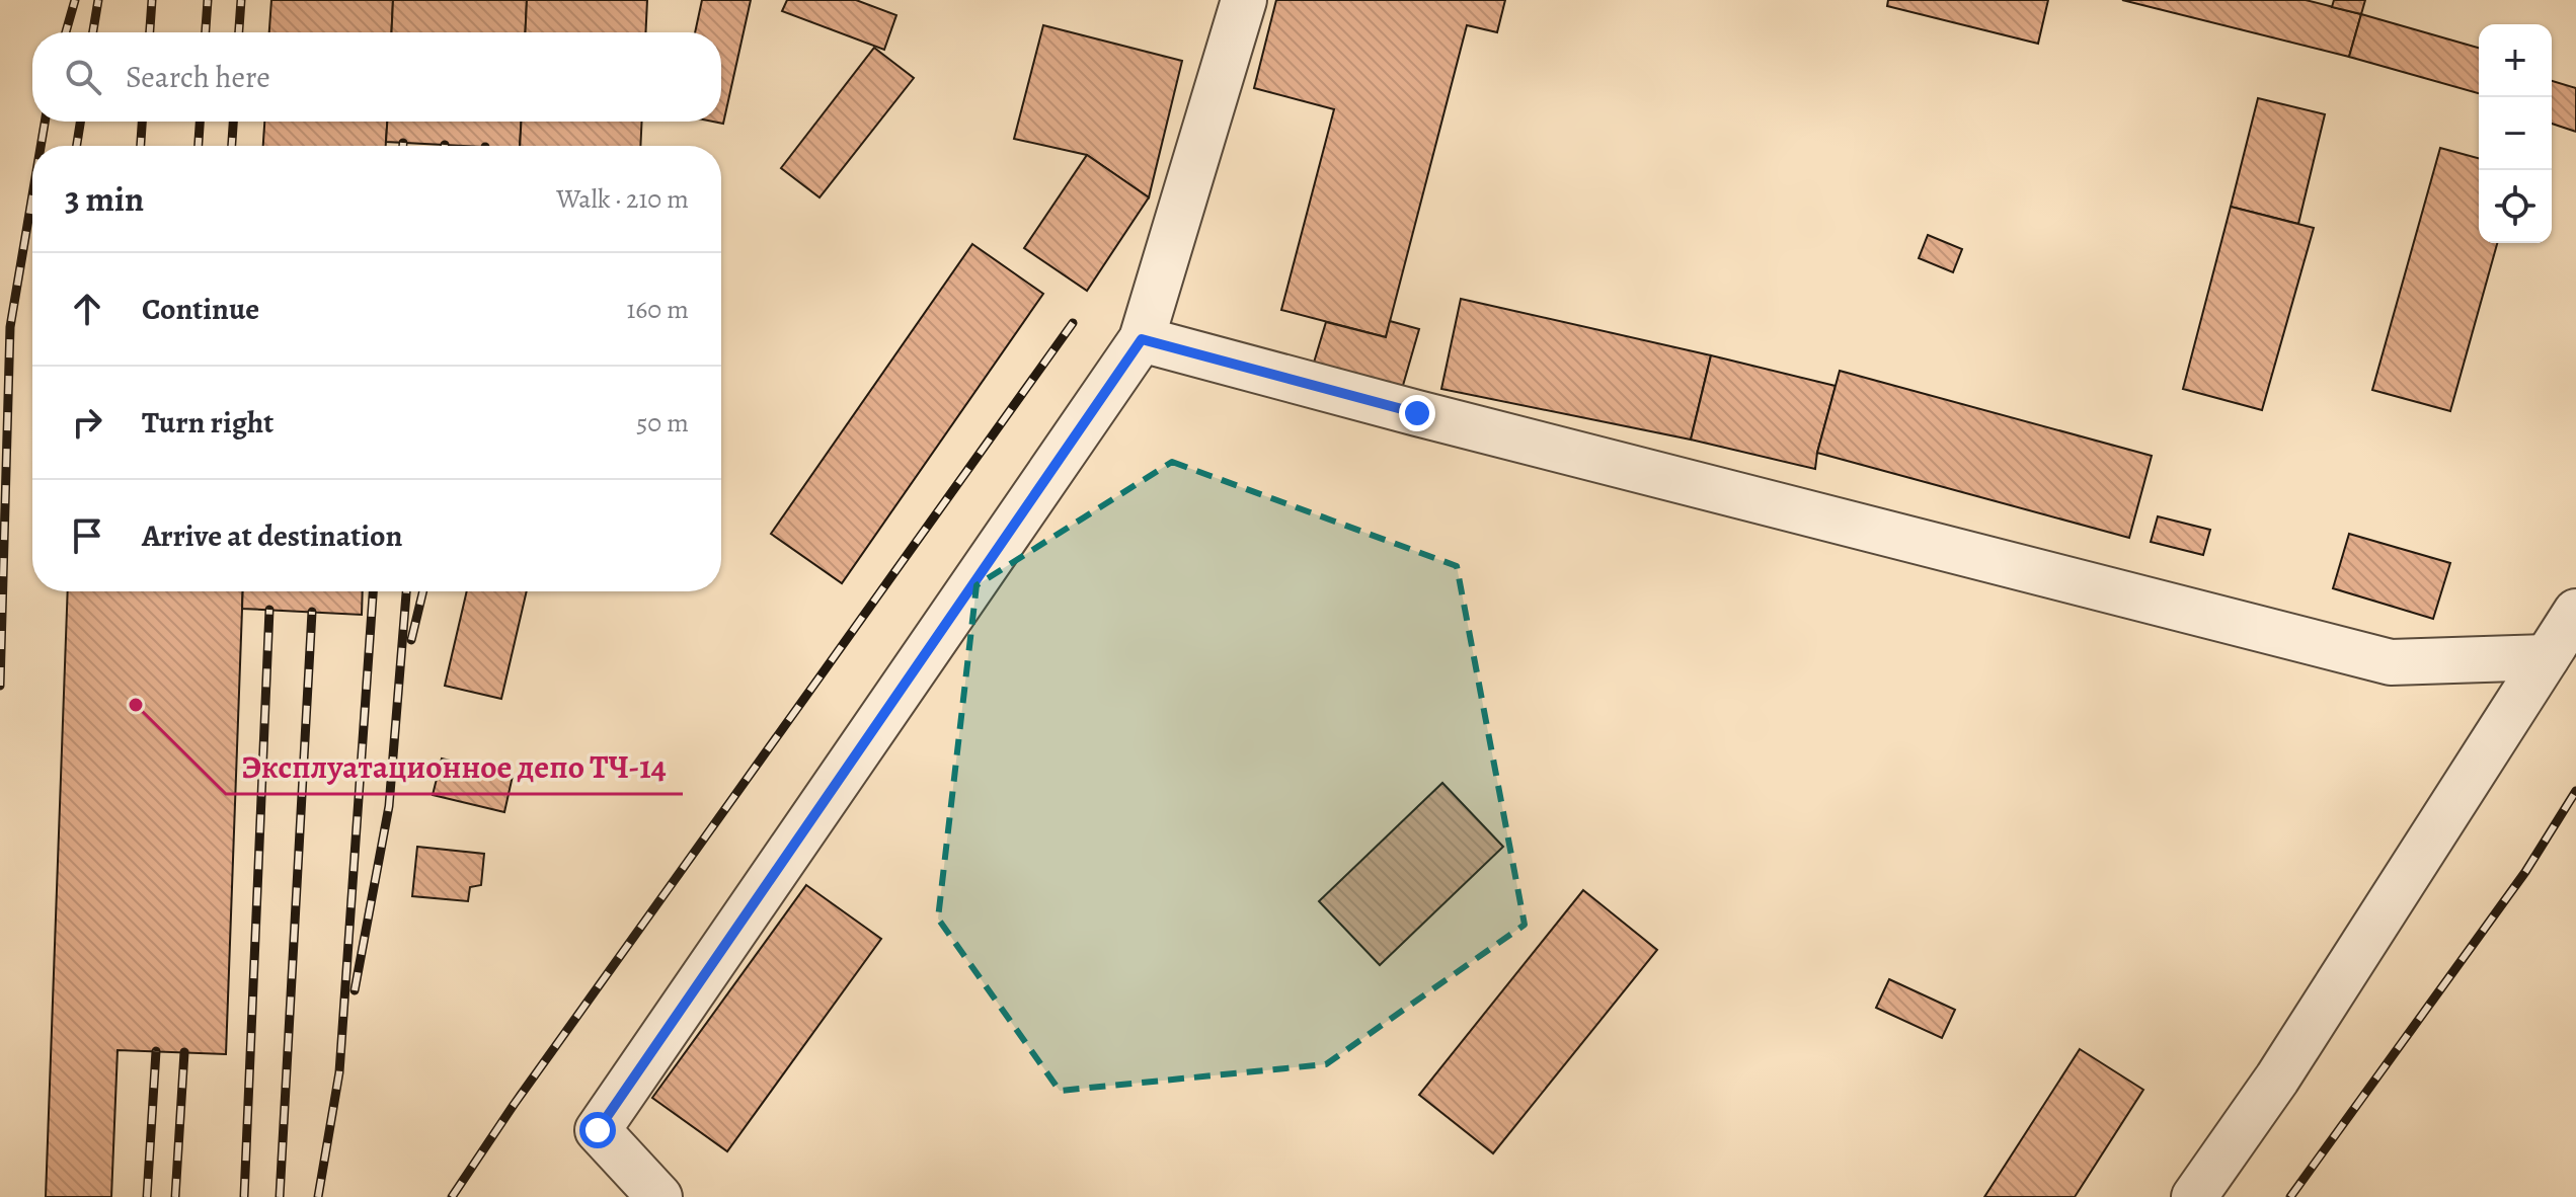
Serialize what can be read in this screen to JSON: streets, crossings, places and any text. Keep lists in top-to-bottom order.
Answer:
{
  "places": ["Эксплуатационное депо ТЧ-14"],
  "page": {
    "map_buttons": ["+", "−"],
    "search": "Search here",
    "heading": ["3 min", "Walk · 210 m"],
    "list": [
      ["Continue", "160 m"],
      ["Turn right", "50 m"],
      "Arrive at destination"
    ]
  }
}
